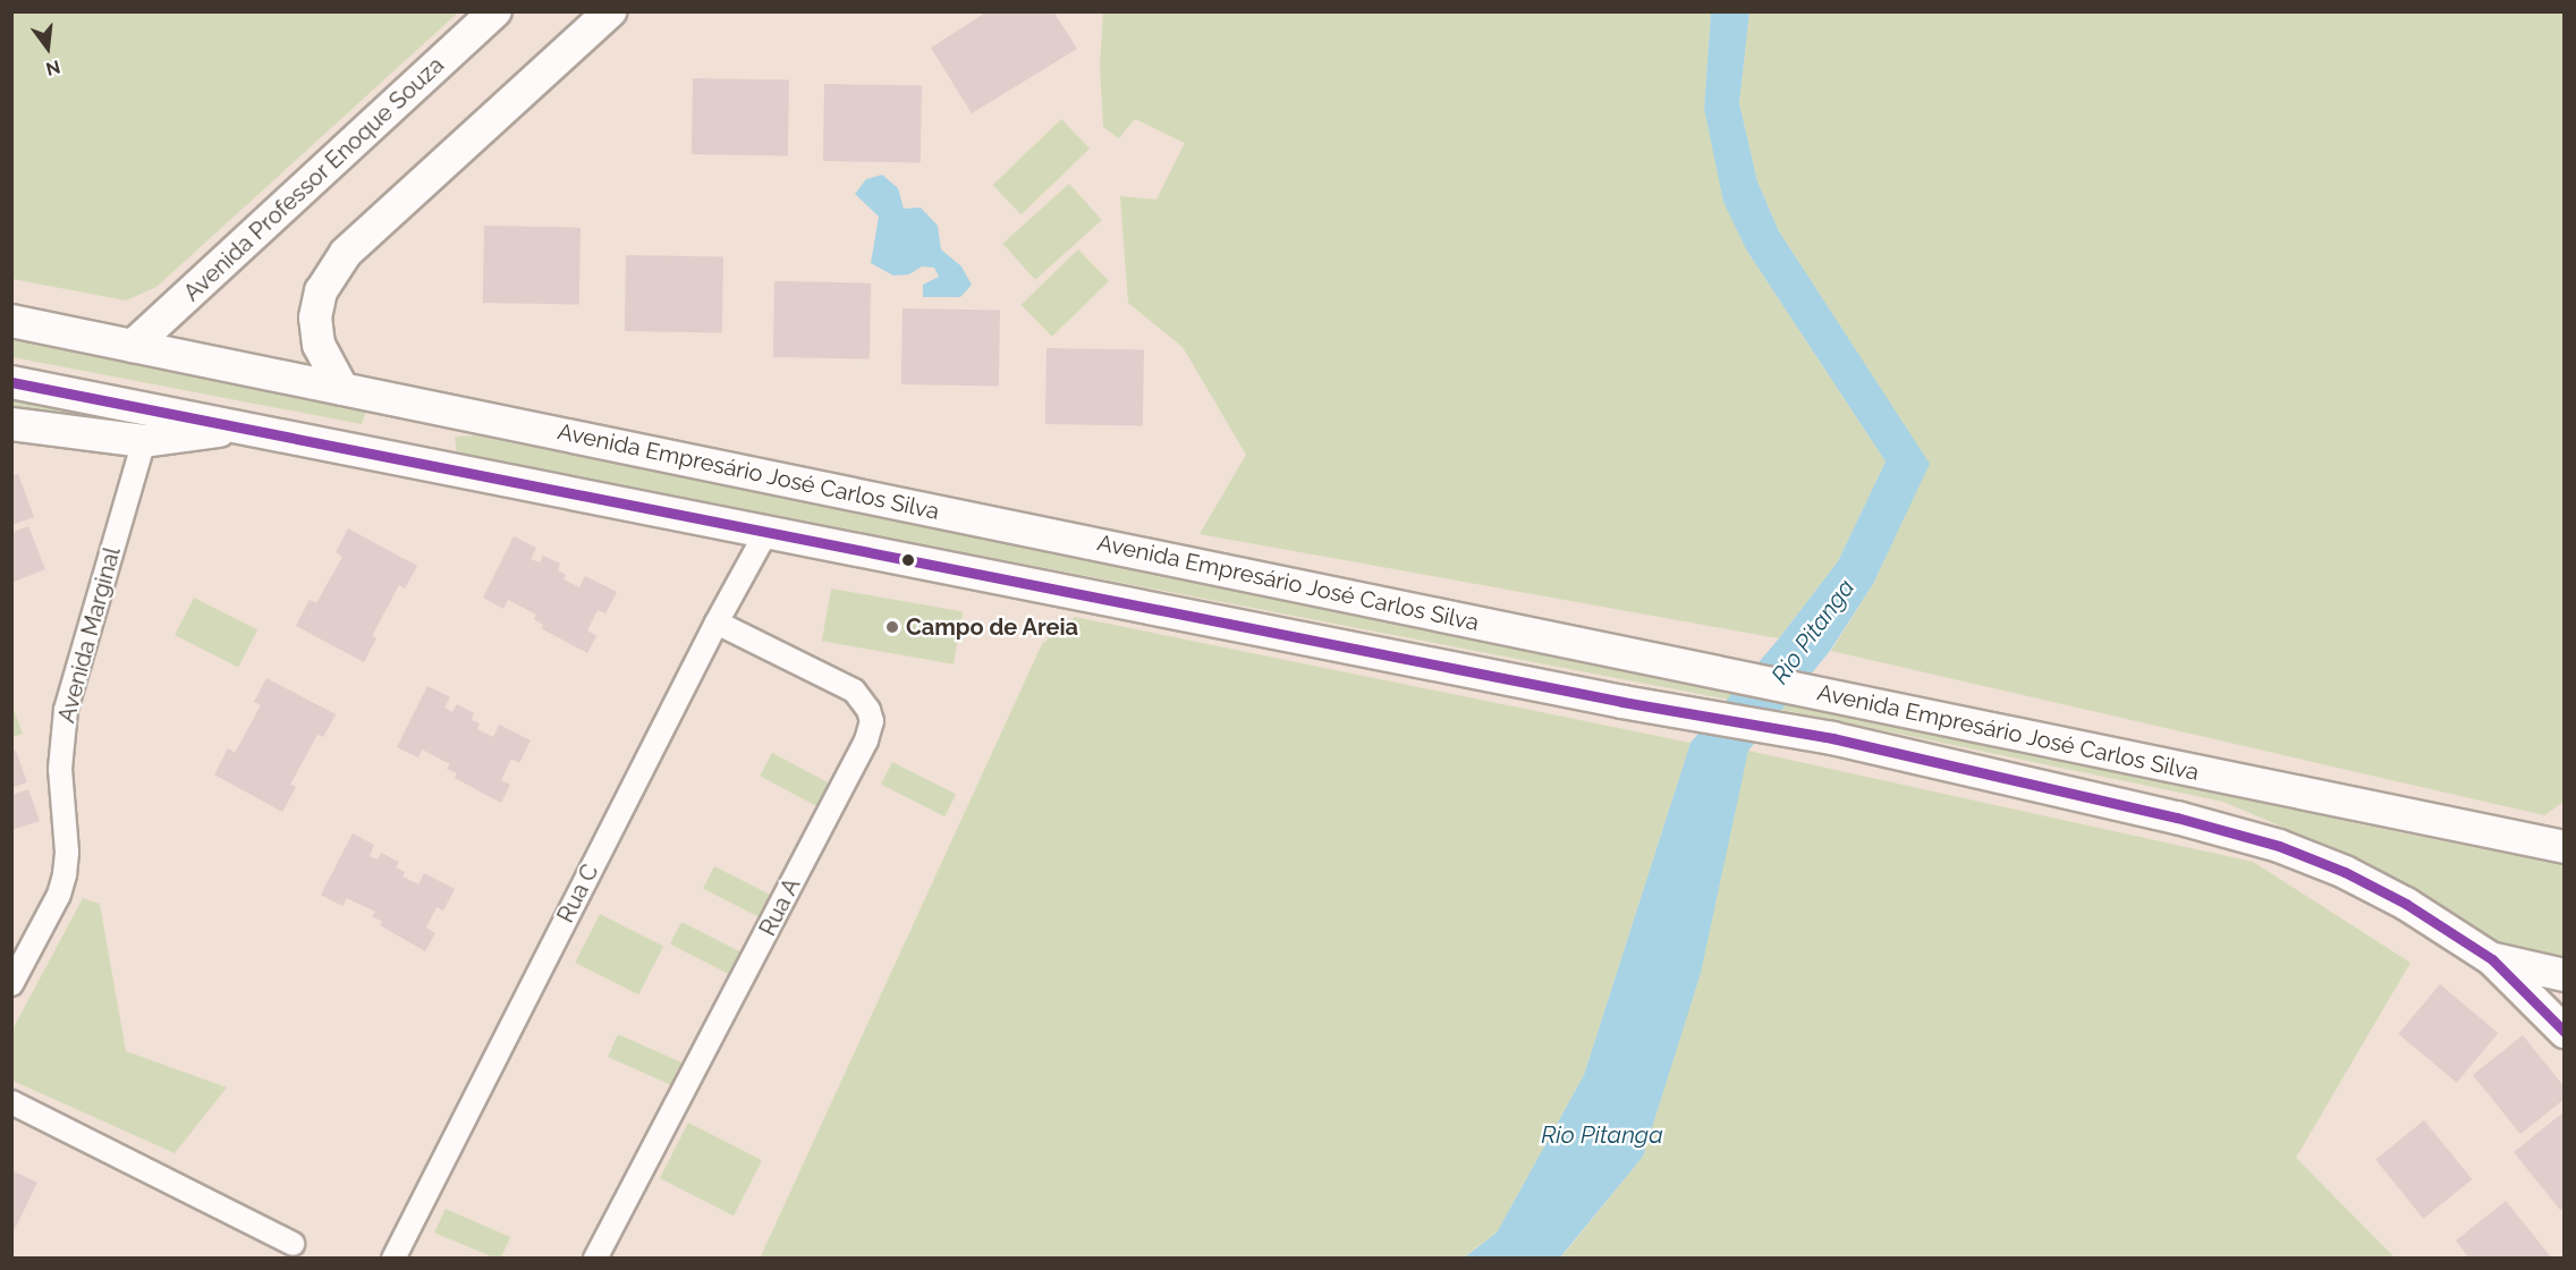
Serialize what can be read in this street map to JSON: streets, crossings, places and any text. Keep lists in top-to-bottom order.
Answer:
{
  "streets": {
    "main road": ["Avenida Professor Enoque Souza", "Avenida Empresário José Carlos Silva"],
    "street": ["Avenida Marginal", "Rua C", "Rua A"]
  },
  "crossings": [
    ["Avenida Professor Enoque Souza", "Avenida Empresário José Carlos Silva"],
    ["Avenida Empresário José Carlos Silva", "Rua C"],
    ["Rua C", "Rua A"]
  ],
  "water": ["Rio Pitanga"],
  "places": ["Campo de Areia"],
  "north": "bottom"
}
